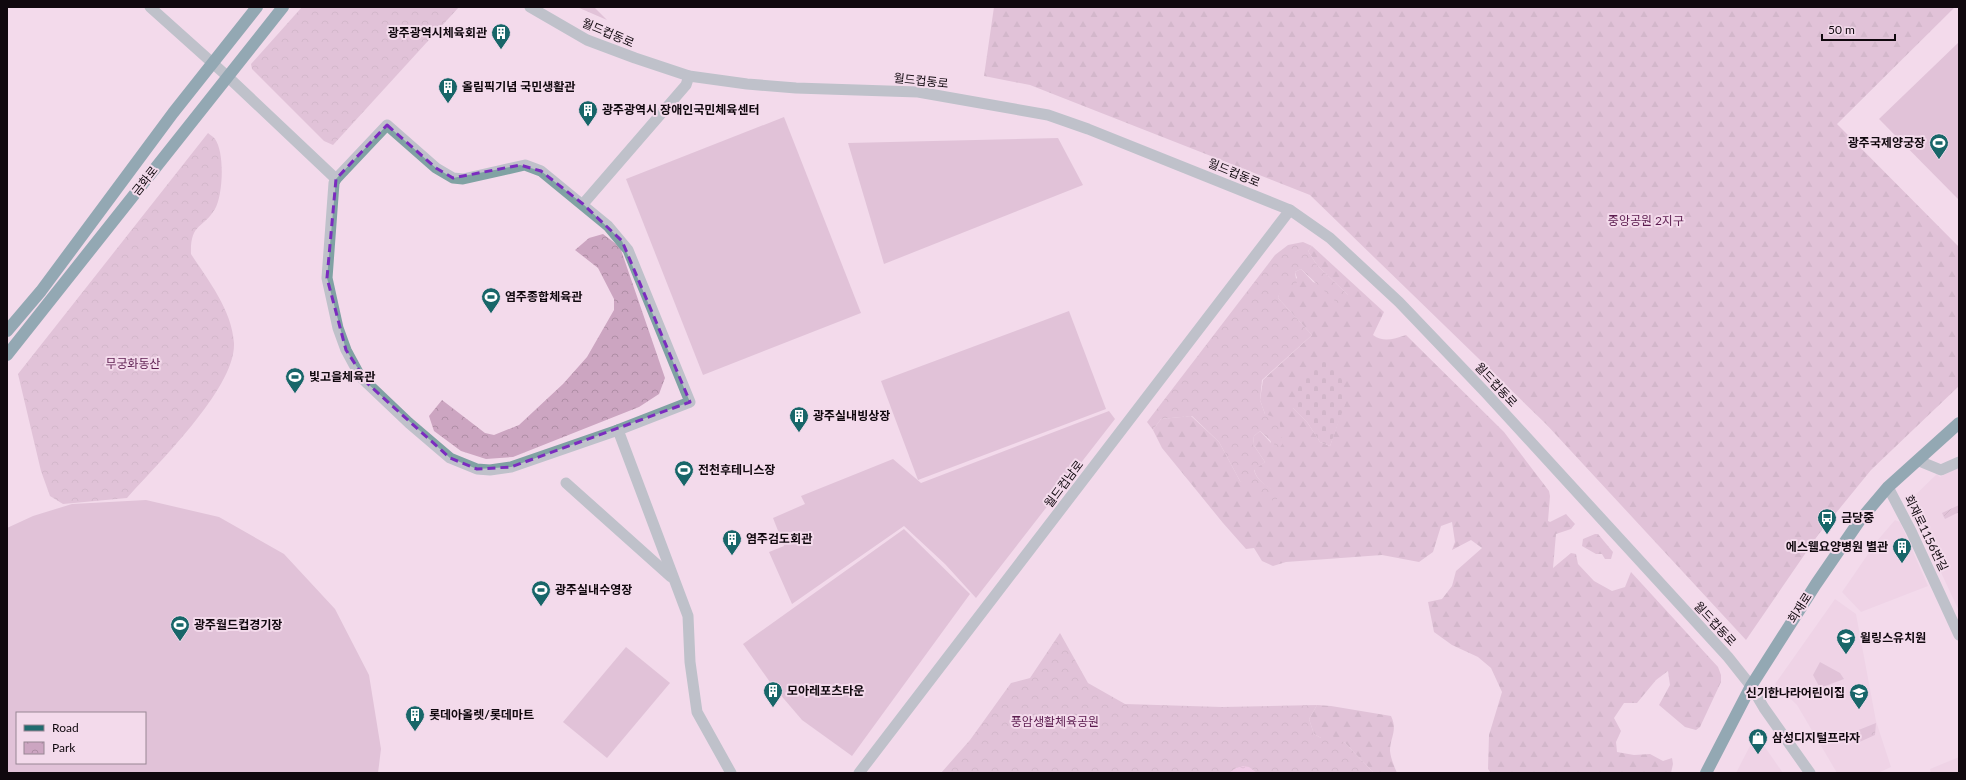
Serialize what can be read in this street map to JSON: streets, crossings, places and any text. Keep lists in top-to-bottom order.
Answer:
{
  "streets": {
    "main road": ["금화로", "회재로"],
    "street": ["월드컵동로", "월드컵남로", "회재로1156번길"]
  },
  "crossings": [
    ["월드컵동로", "월드컵남로"],
    ["월드컵동로", "회재로"],
    ["회재로1156번길", "회재로"]
  ],
  "parks": ["중앙공원 2지구", "무궁화동산", "풍암생활체육공원"],
  "places": {
    "building": [
      "광주광역시체육회관",
      "올림픽기념 국민생활관",
      "광주광역시 장애인국민체육센터",
      "광주실내빙상장",
      "염주검도회관",
      "에스웰요양병원 별관",
      "모아레포츠타운",
      "롯데아올렛/롯데마트"
    ],
    "sports": [
      "광주국제양궁장",
      "염주종합체육관",
      "빛고을체육관",
      "전천후테니스장",
      "광주실내수영장",
      "광주월드컵경기장"
    ],
    "bus stop": ["금당중"],
    "school or university": ["윌링스유치원", "신기한나라어린이집"],
    "shop": ["삼성디지털프라자"]
  },
  "legend": ["Road", "Park"],
  "scale_bar": "50 m"
}
